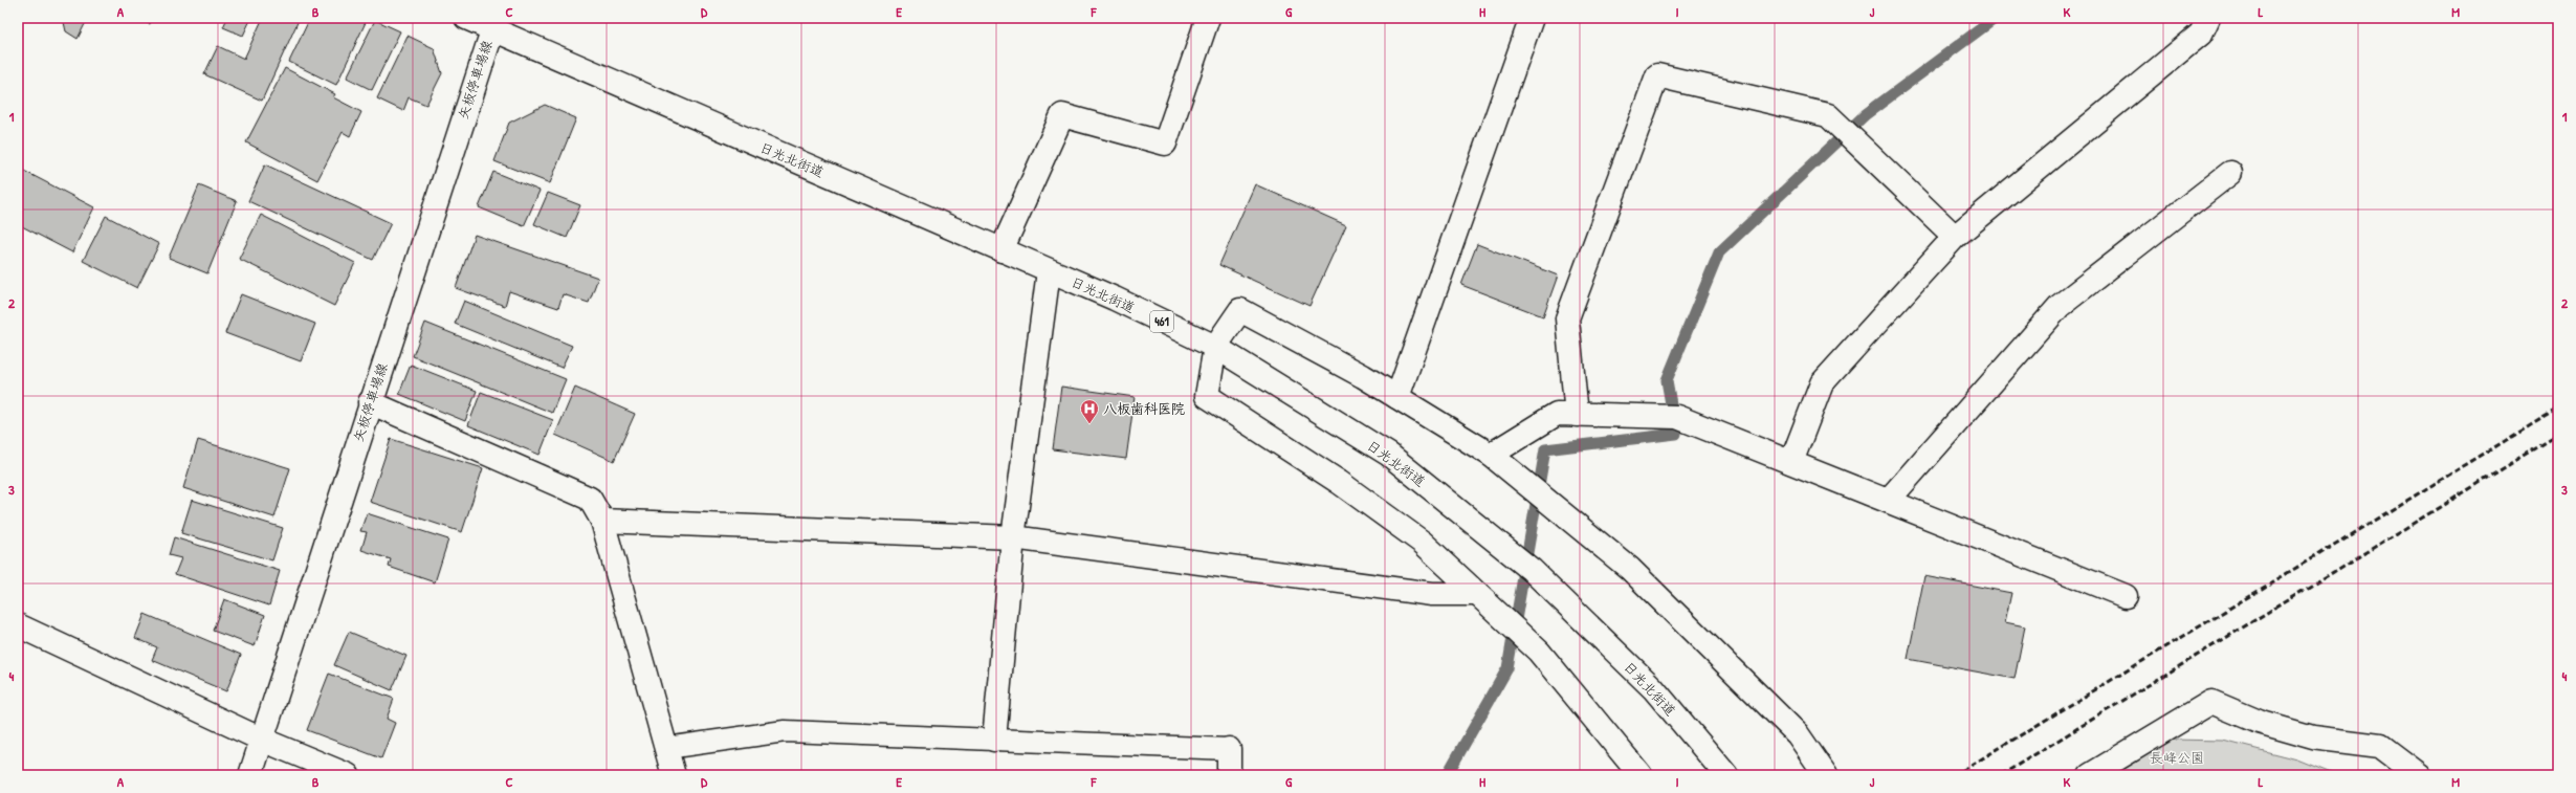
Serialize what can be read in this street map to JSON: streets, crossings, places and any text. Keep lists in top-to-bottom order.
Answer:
{
  "streets": {
    "main road": ["矢板停車場線", "日光北街道", "461"]
  },
  "crossings": [
    ["矢板停車場線", "日光北街道"]
  ],
  "parks": ["長峰公園"],
  "places": {
    "hospital": ["八板歯科医院"]
  },
  "grid": {
    "columns": [
      "A",
      "B",
      "C",
      "D",
      "E",
      "F",
      "G",
      "H",
      "I",
      "J",
      "K",
      "L",
      "M"
    ],
    "rows": [
      "1",
      "2",
      "3",
      "4"
    ]
  }
}
